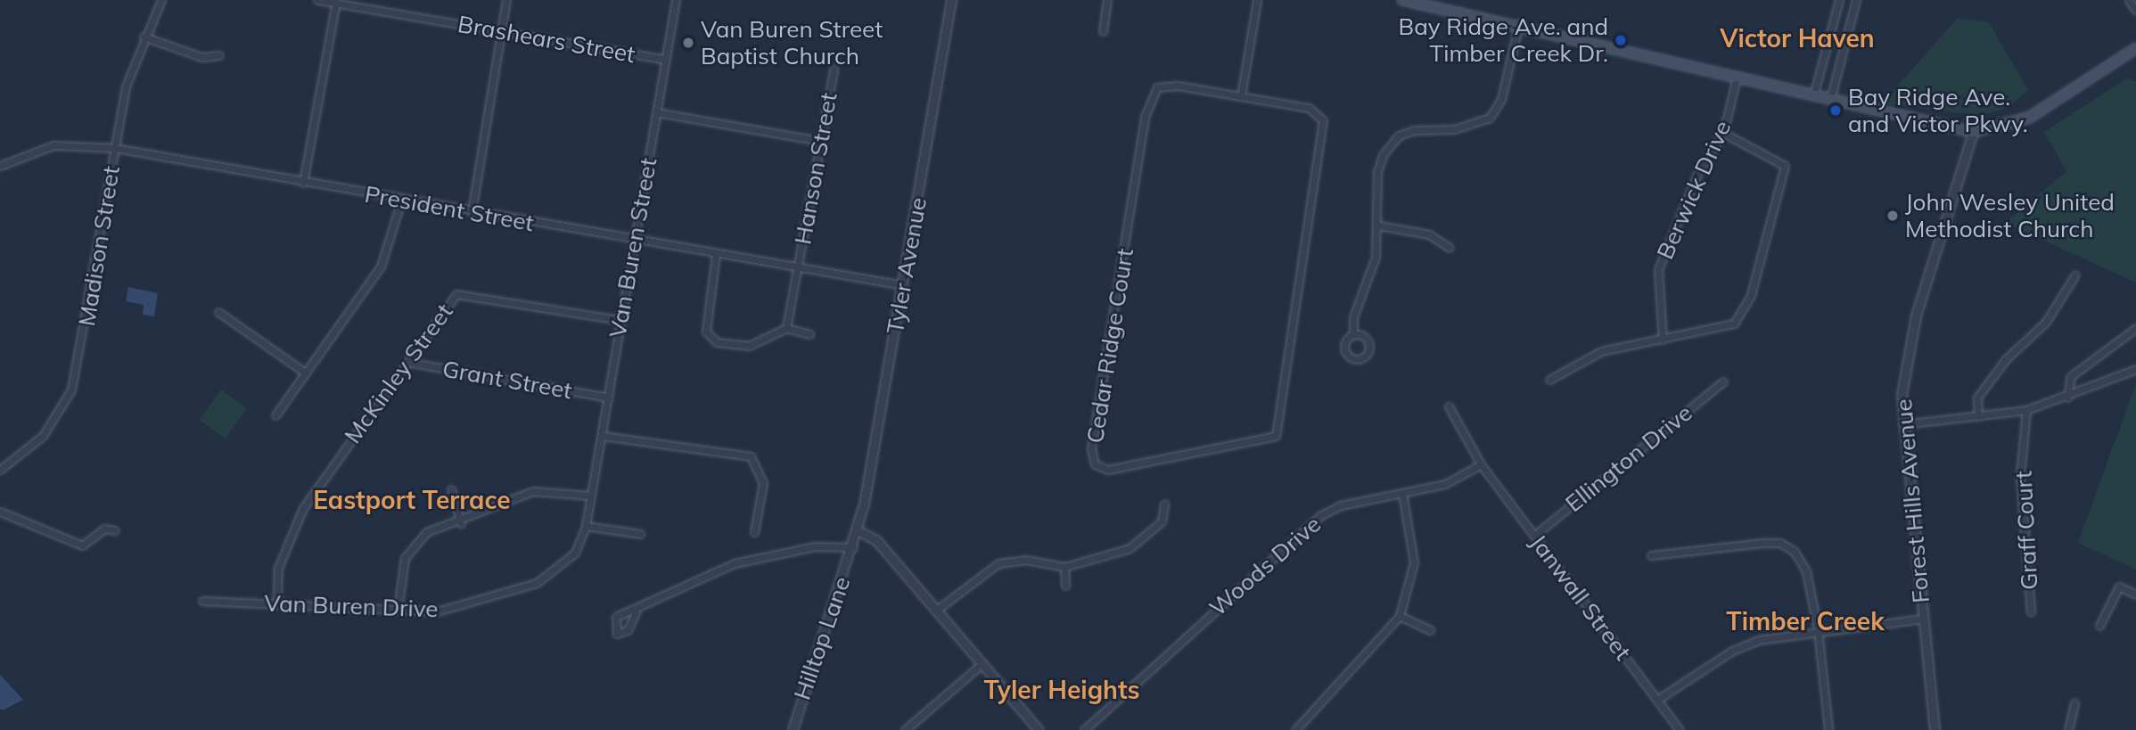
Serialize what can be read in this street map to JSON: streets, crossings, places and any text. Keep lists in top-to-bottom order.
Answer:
{
  "streets": {
    "street": [
      "Brashears Street",
      "Hanson Street",
      "Berwick Drive",
      "President Street",
      "Madison Street",
      "Van Buren Street",
      "Tyler Avenue",
      "Cedar Ridge Court",
      "McKinley Street",
      "Grant Street",
      "Ellington Drive",
      "Forest Hills Avenue",
      "Graff Court",
      "Woods Drive",
      "Janwall Street",
      "Van Buren Drive",
      "Hilltop Lane"
    ]
  },
  "crossings": [
    ["Brashears Street", "Van Buren Street"],
    ["Hanson Street", "President Street"],
    ["President Street", "Madison Street"],
    ["President Street", "Van Buren Street"],
    ["President Street", "Tyler Avenue"],
    ["Van Buren Street", "McKinley Street"],
    ["Van Buren Street", "Grant Street"],
    ["Van Buren Street", "Van Buren Drive"],
    ["Tyler Avenue", "Hilltop Lane"],
    ["McKinley Street", "Grant Street"],
    ["McKinley Street", "Van Buren Drive"],
    ["Ellington Drive", "Janwall Street"],
    ["Woods Drive", "Janwall Street"]
  ],
  "districts": [
    "Victor Haven",
    "Eastport Terrace",
    "Timber Creek",
    "Tyler Heights"
  ],
  "places": [
    "Bay Ridge Ave. and Timber Creek Dr.",
    "Van Buren Street Baptist Church",
    "Bay Ridge Ave. and Victor Pkwy.",
    "John Wesley United Methodist Church"
  ]
}
